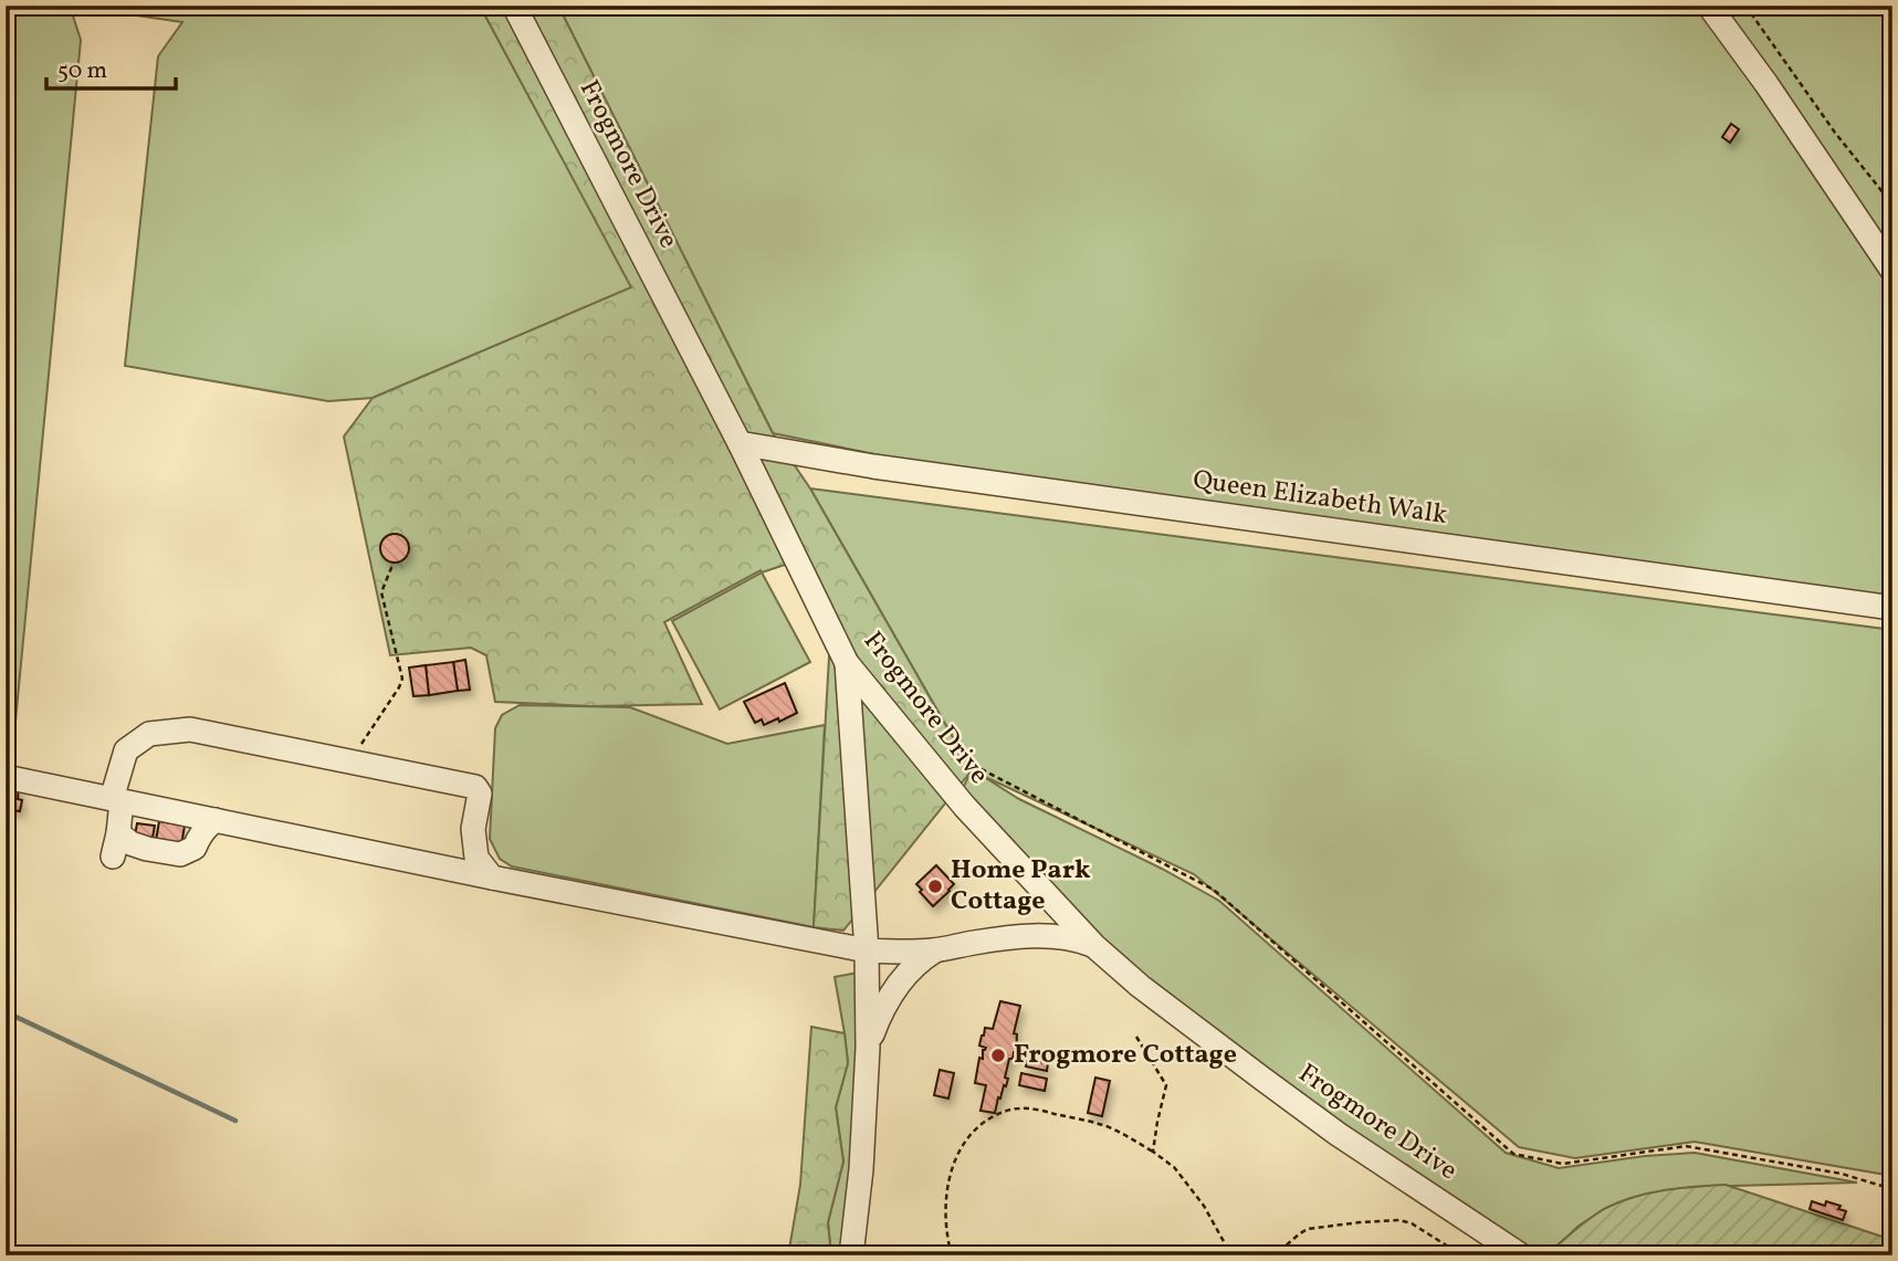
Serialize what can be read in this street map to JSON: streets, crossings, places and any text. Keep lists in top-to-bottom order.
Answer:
{
  "streets": {
    "lane": ["Frogmore Drive", "Queen Elizabeth Walk"]
  },
  "crossings": [
    ["Frogmore Drive", "Queen Elizabeth Walk"]
  ],
  "places": ["Home Park Cottage", "Frogmore Cottage"],
  "scale_bar": "50 m"
}
